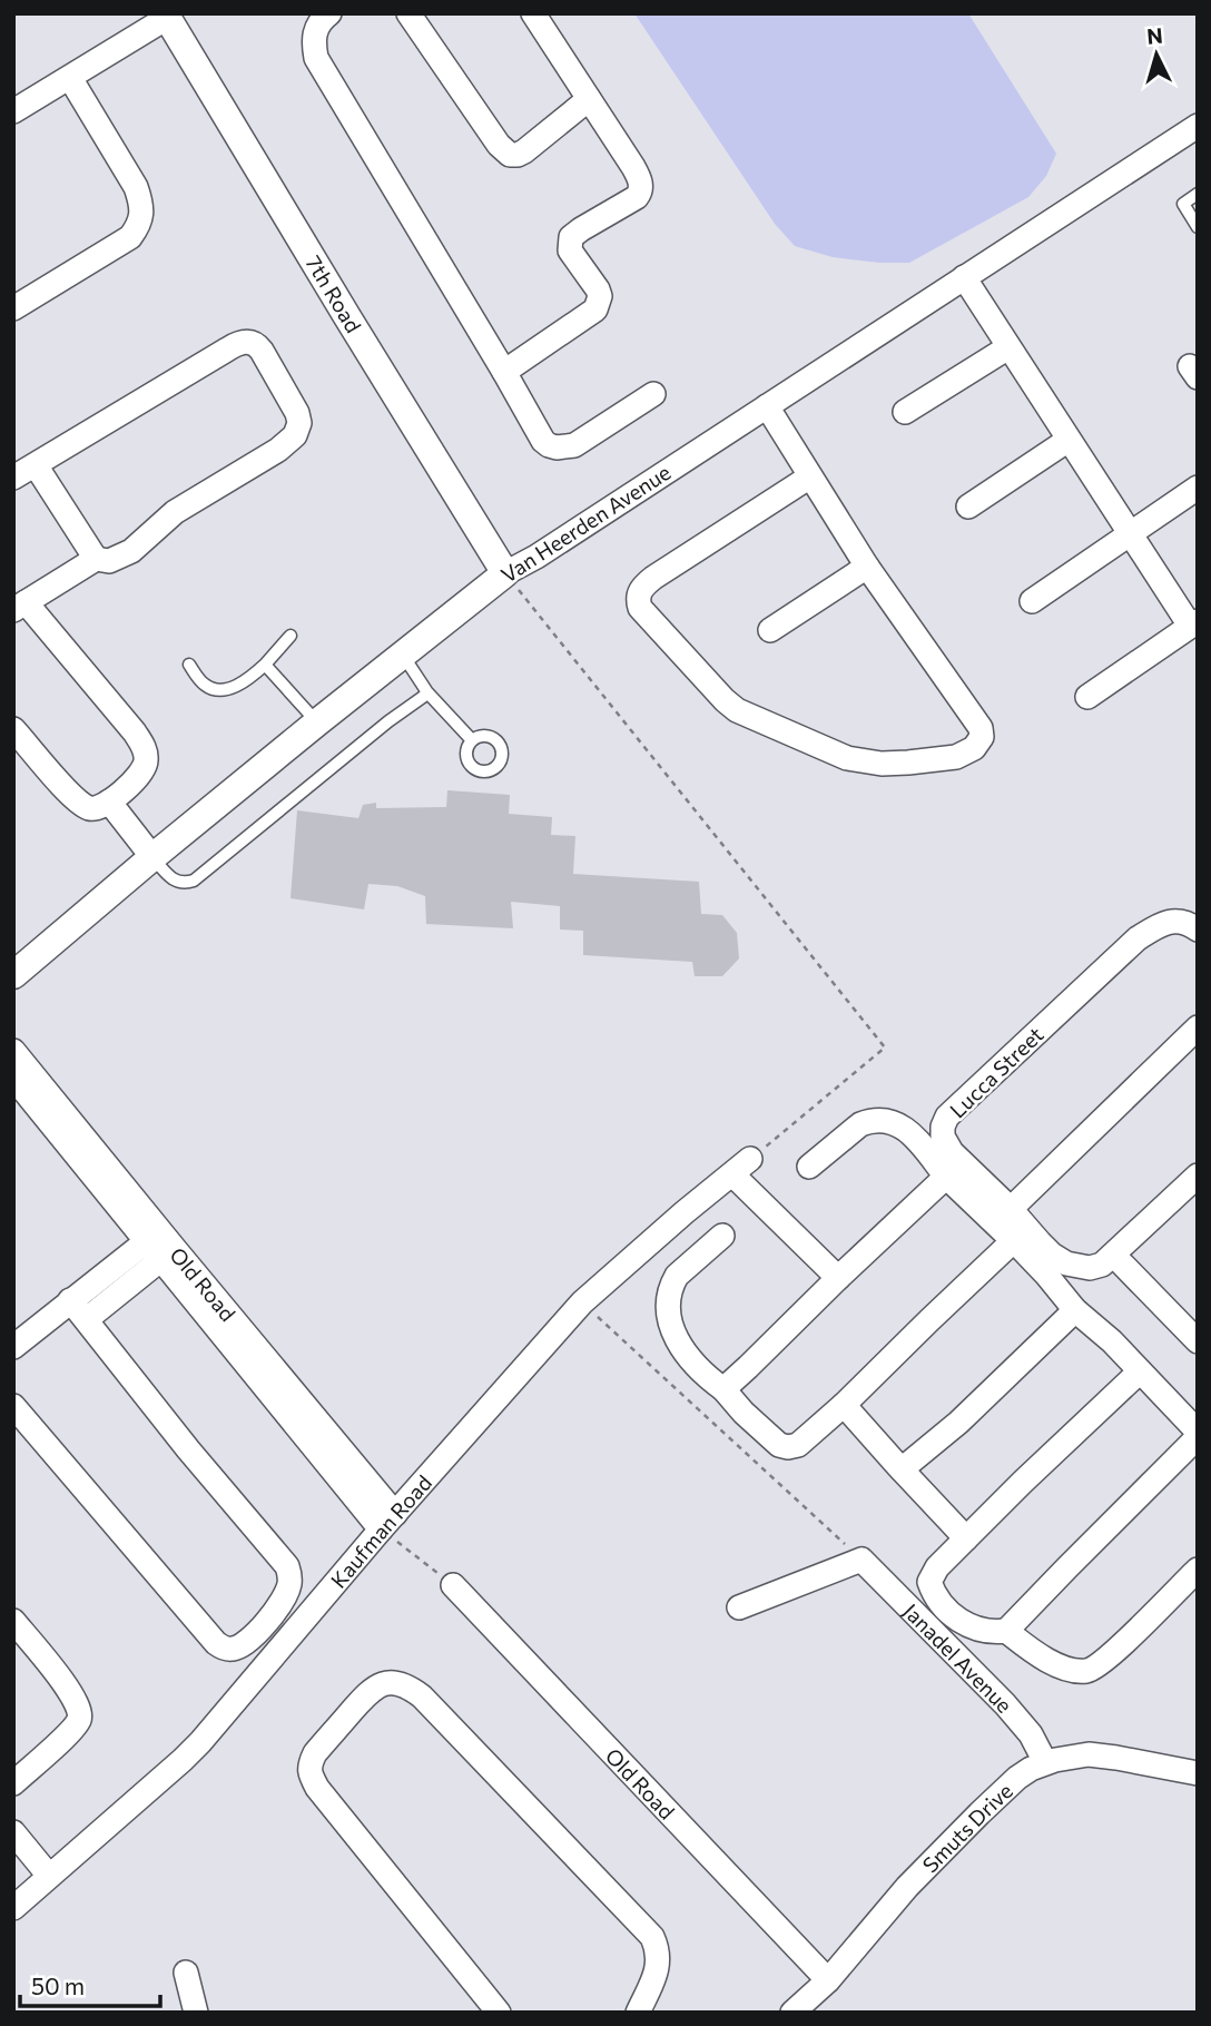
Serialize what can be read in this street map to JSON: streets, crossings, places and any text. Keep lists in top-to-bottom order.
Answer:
{
  "streets": {
    "street": [
      "7th Road",
      "Van Heerden Avenue",
      "Lucca Street",
      "Old Road",
      "Kaufman Road",
      "Janadel Avenue",
      "Smuts Drive"
    ]
  },
  "crossings": [
    ["7th Road", "Van Heerden Avenue"],
    ["Old Road", "Kaufman Road"],
    ["Old Road", "Smuts Drive"],
    ["Janadel Avenue", "Smuts Drive"]
  ],
  "scale_bar": "50 m",
  "north": "top"
}
